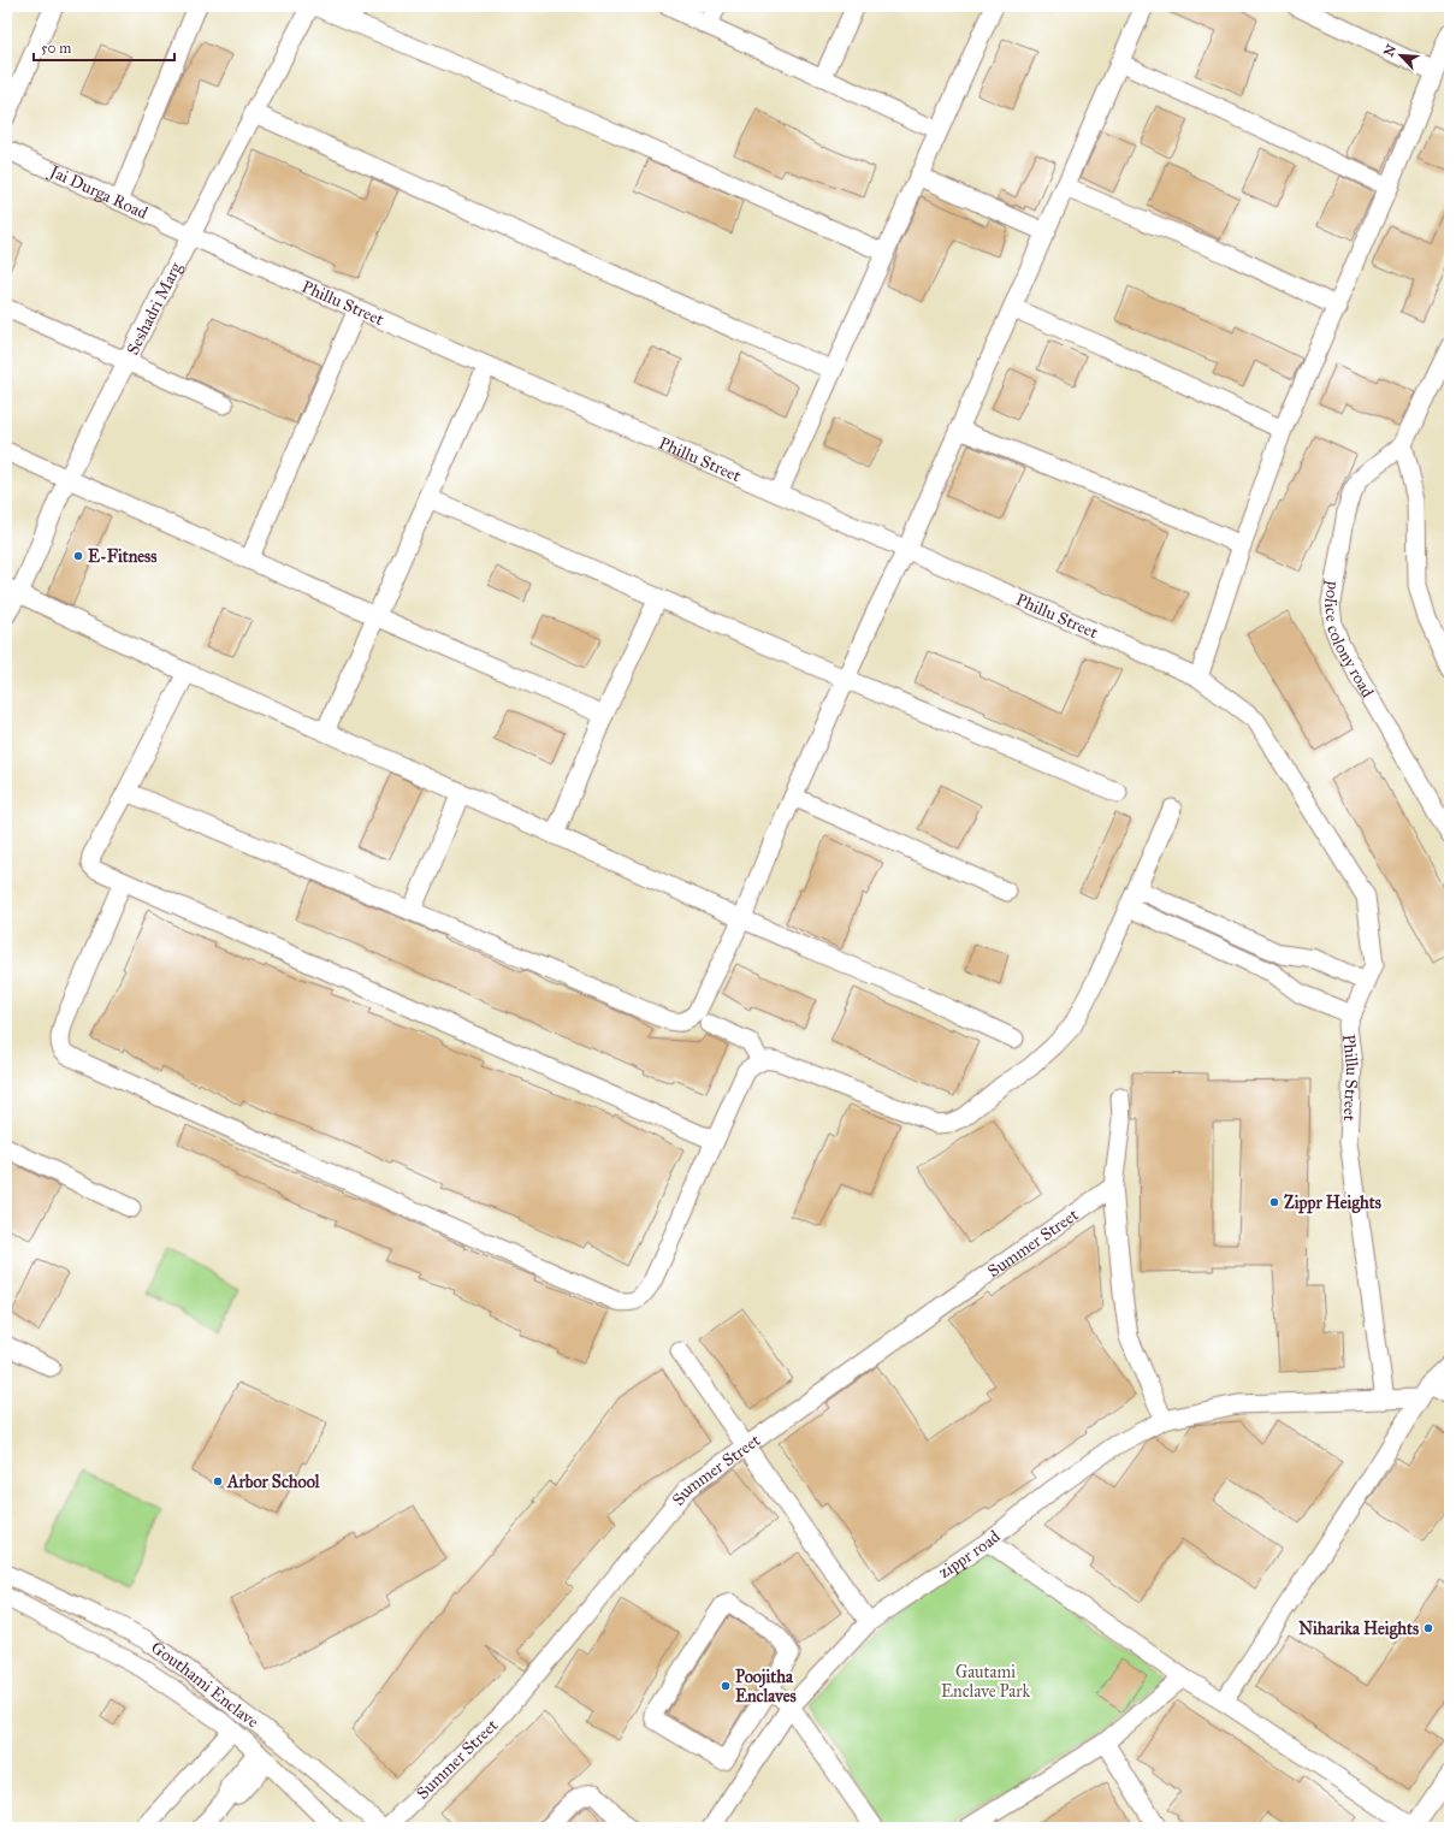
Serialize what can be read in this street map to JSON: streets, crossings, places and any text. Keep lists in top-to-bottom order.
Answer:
{
  "streets": {
    "street": [
      "Jai Durga Road",
      "Phillu Street",
      "Seshadri Marg",
      "police colony road",
      "Summer Street",
      "zippr road",
      "Gouthami Enclave"
    ]
  },
  "crossings": [
    ["Jai Durga Road", "Phillu Street"],
    ["Jai Durga Road", "Seshadri Marg"],
    ["Phillu Street", "Seshadri Marg"],
    ["Phillu Street", "zippr road"]
  ],
  "parks": ["Gautami Enclave Park"],
  "places": [
    "E-Fitness",
    "Zippr Heights",
    "Arbor School",
    "Niharika Heights",
    "Poojitha Enclaves"
  ],
  "scale_bar": "50 m",
  "north": "top left"
}
